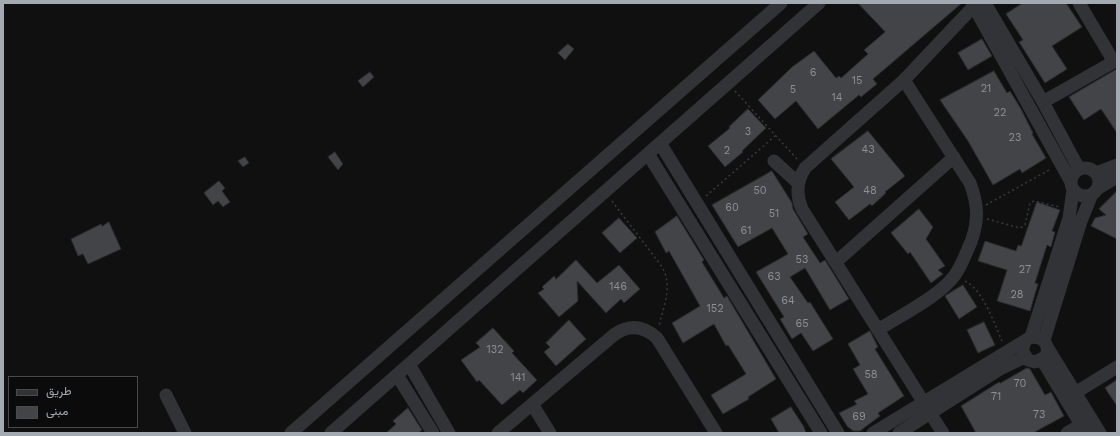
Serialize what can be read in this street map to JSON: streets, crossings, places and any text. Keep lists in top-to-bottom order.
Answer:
{
  "house_numbers": [
    "6",
    "15",
    "21",
    "5",
    "14",
    "22",
    "3",
    "23",
    "43",
    "2",
    "50",
    "48",
    "60",
    "51",
    "61",
    "53",
    "27",
    "63",
    "146",
    "28",
    "64",
    "152",
    "65",
    "132",
    "58",
    "141",
    "70",
    "71",
    "73",
    "69"
  ],
  "legend": ["طريق", "مبنى"]
}
